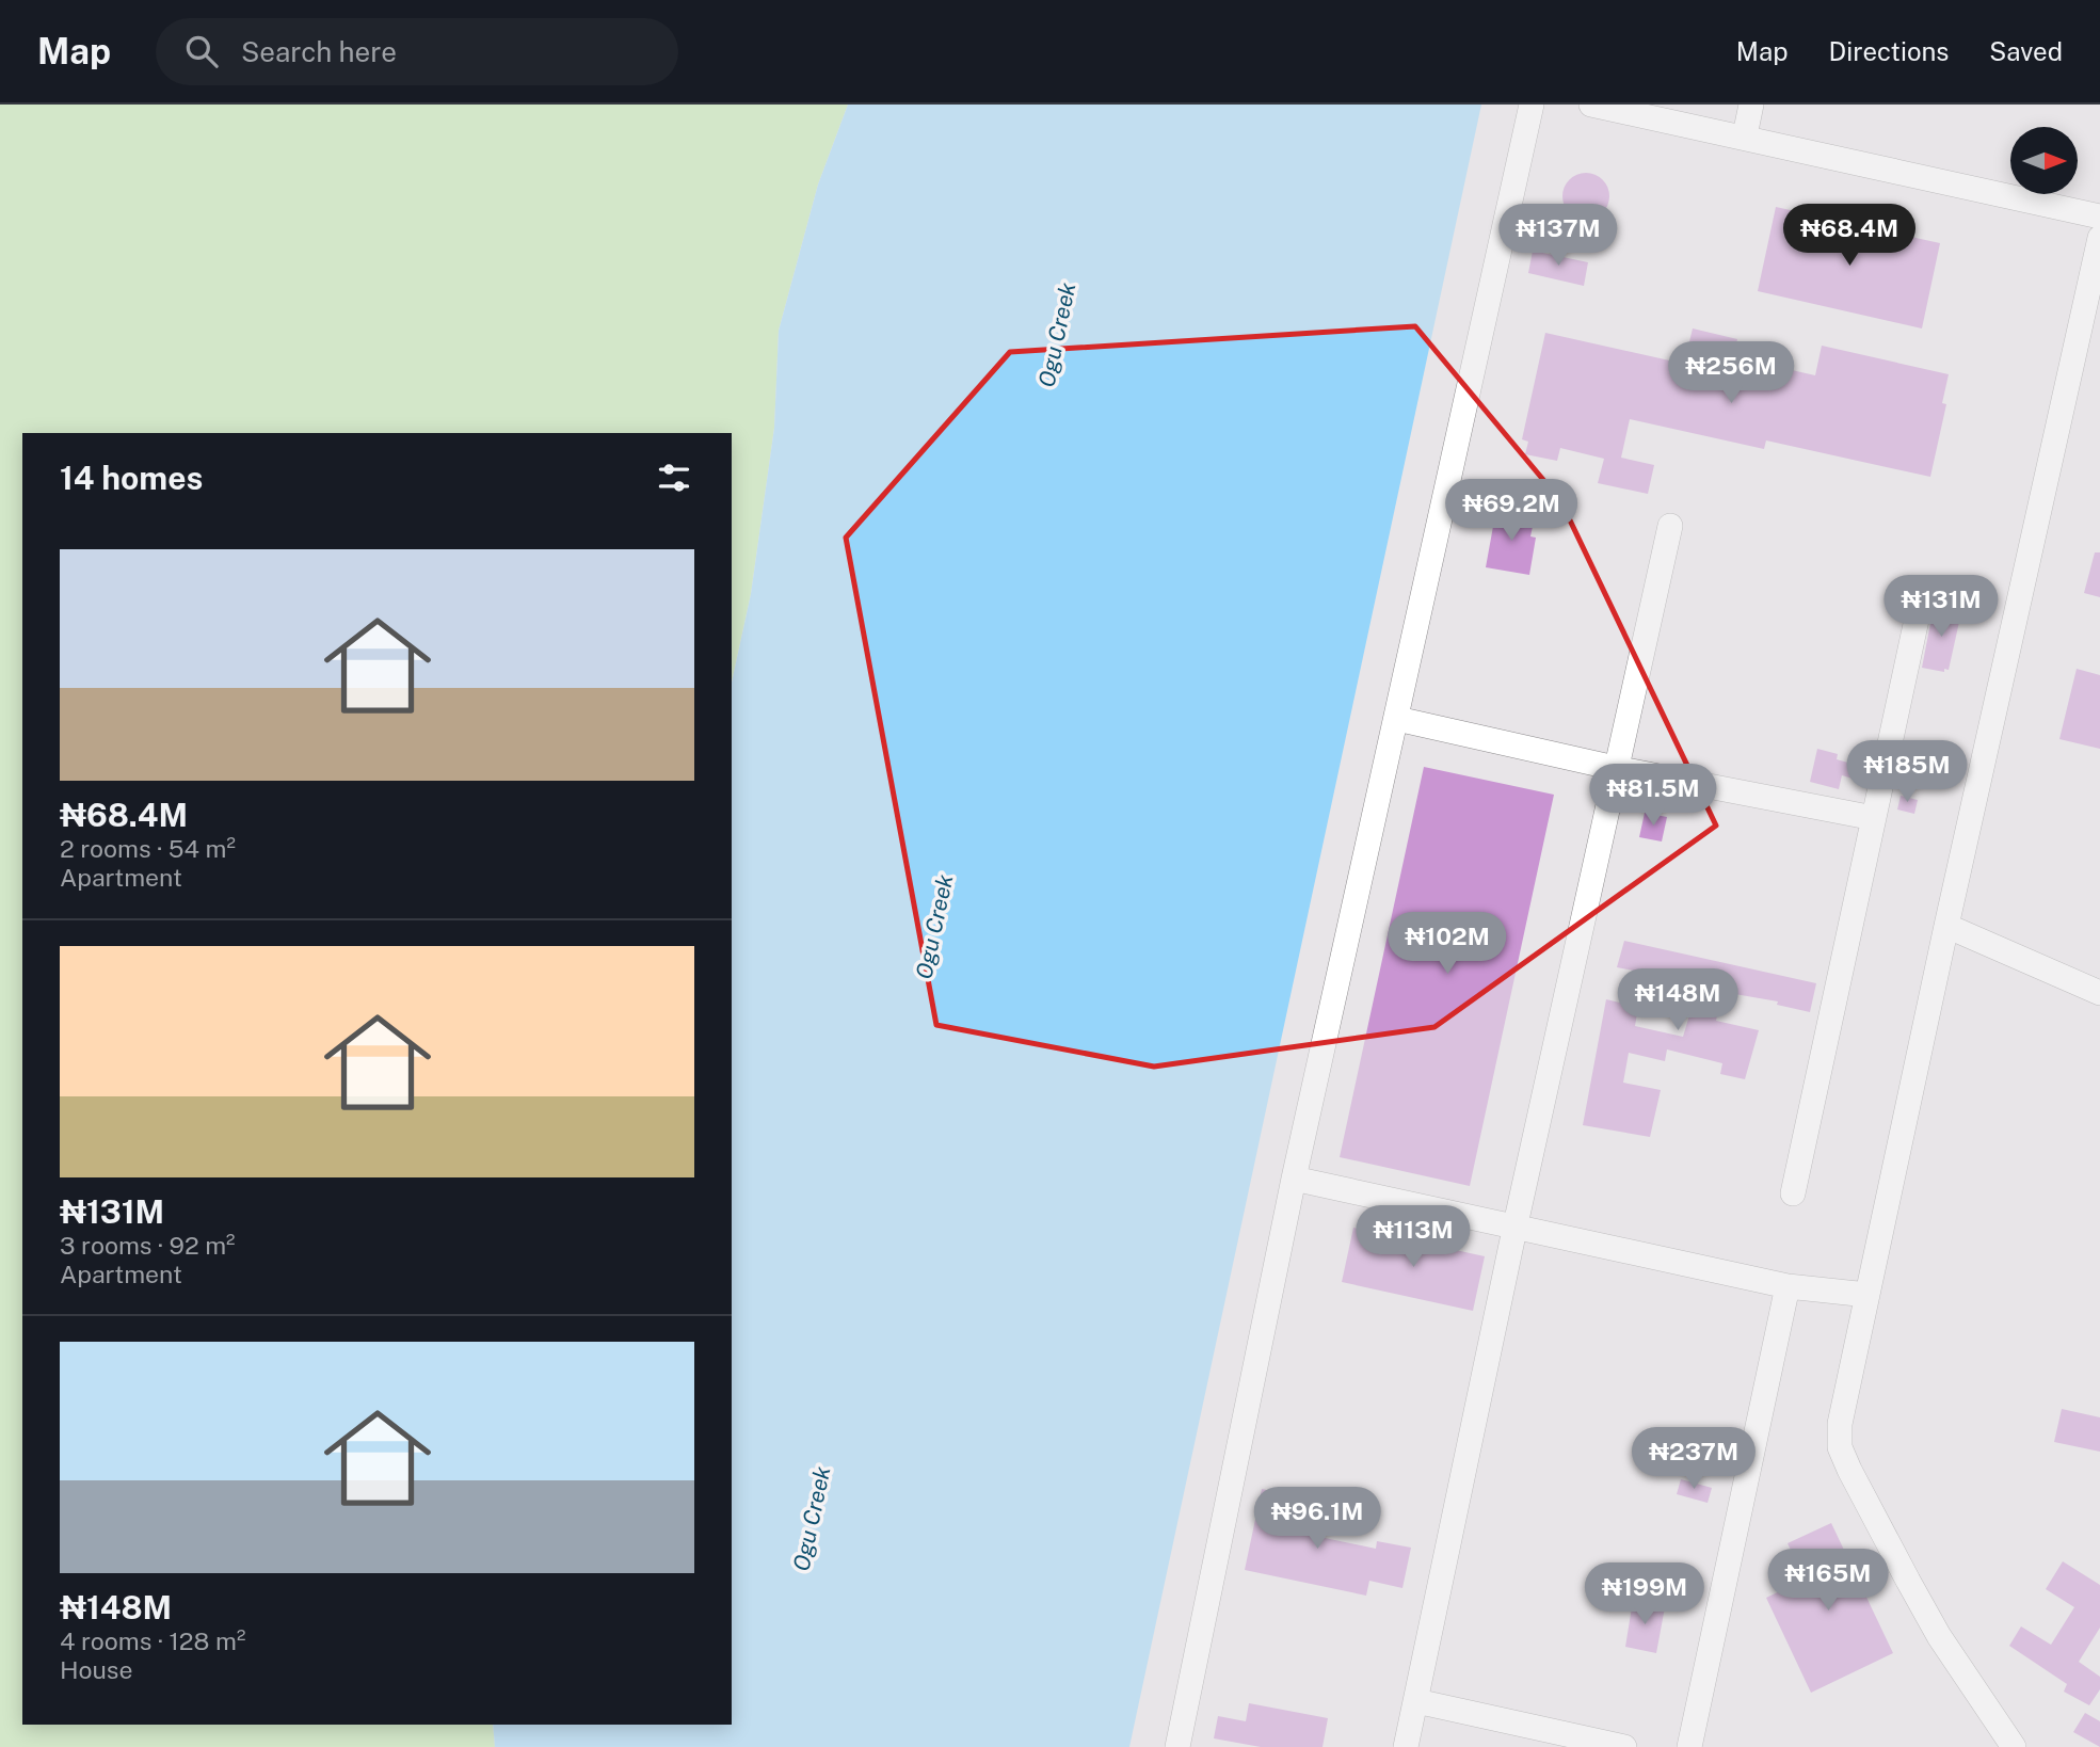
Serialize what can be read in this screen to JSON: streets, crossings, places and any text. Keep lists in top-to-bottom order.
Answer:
{
  "water": ["Ogu Creek"],
  "north": "right",
  "page": {
    "header": "Map",
    "search": "Search here",
    "nav": ["Map", "Directions", "Saved"],
    "price": [
      "₦137M",
      "₦68.4M",
      "₦256M",
      "₦69.2M",
      "₦131M",
      "₦185M",
      "₦81.5M",
      "₦102M",
      "₦148M",
      "₦113M",
      "₦237M",
      "₦96.1M",
      "₦165M",
      "₦199M"
    ],
    "heading": "14 homes",
    "list": [
      {
        "name": "₦68.4M",
        "note": "2 rooms · 54 m² · Apartment"
      },
      {
        "name": "₦131M",
        "note": "3 rooms · 92 m² · Apartment"
      },
      {
        "name": "₦148M",
        "note": "4 rooms · 128 m² · House"
      }
    ]
  }
}
